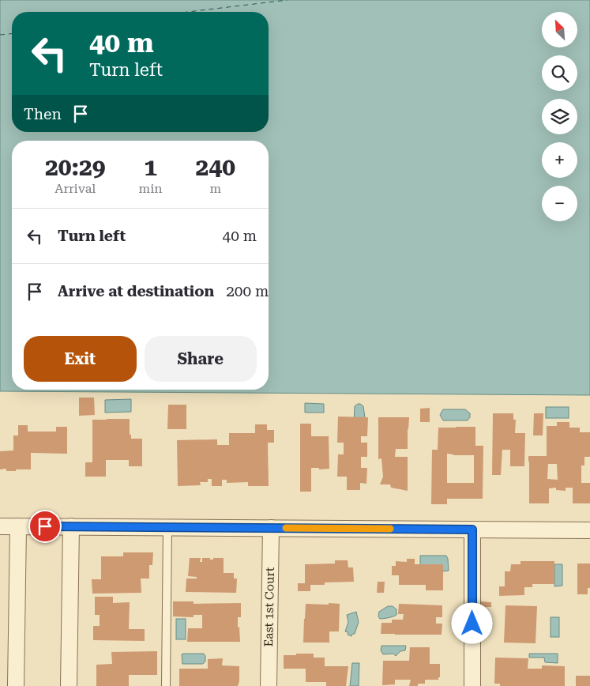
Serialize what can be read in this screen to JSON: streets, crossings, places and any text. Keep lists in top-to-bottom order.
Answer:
{
  "streets": {
    "street": ["East 1st Court"]
  },
  "north": "top left",
  "page": {
    "map_buttons": ["+", "−"],
    "turn": ["40 m", "Turn left"],
    "then": "Then",
    "eta": [
      "20:29",
      "Arrival",
      "1",
      "min",
      "240",
      "m"
    ],
    "list": [
      {
        "name": "Turn left",
        "value": "40 m"
      },
      {
        "name": "Arrive at destination",
        "value": "200 m"
      }
    ],
    "buttons": ["Exit", "Share"]
  }
}
